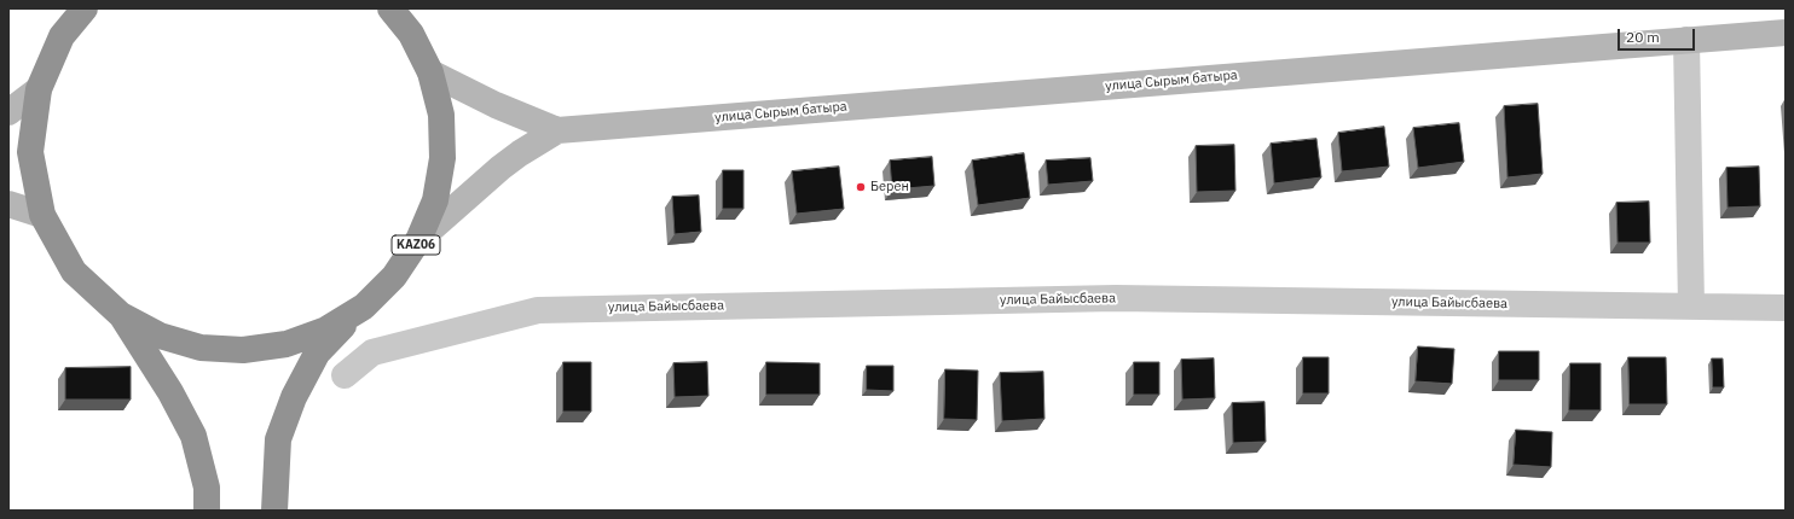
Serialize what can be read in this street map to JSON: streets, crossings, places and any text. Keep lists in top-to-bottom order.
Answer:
{
  "streets": {
    "highway": ["KАZ06"],
    "street": ["улица Сырым батыра", "улица Байысбаева"]
  },
  "crossings": [
    ["улица Сырым батыра", "KАZ06"]
  ],
  "places": ["Берен"],
  "scale_bar": "20 m"
}
